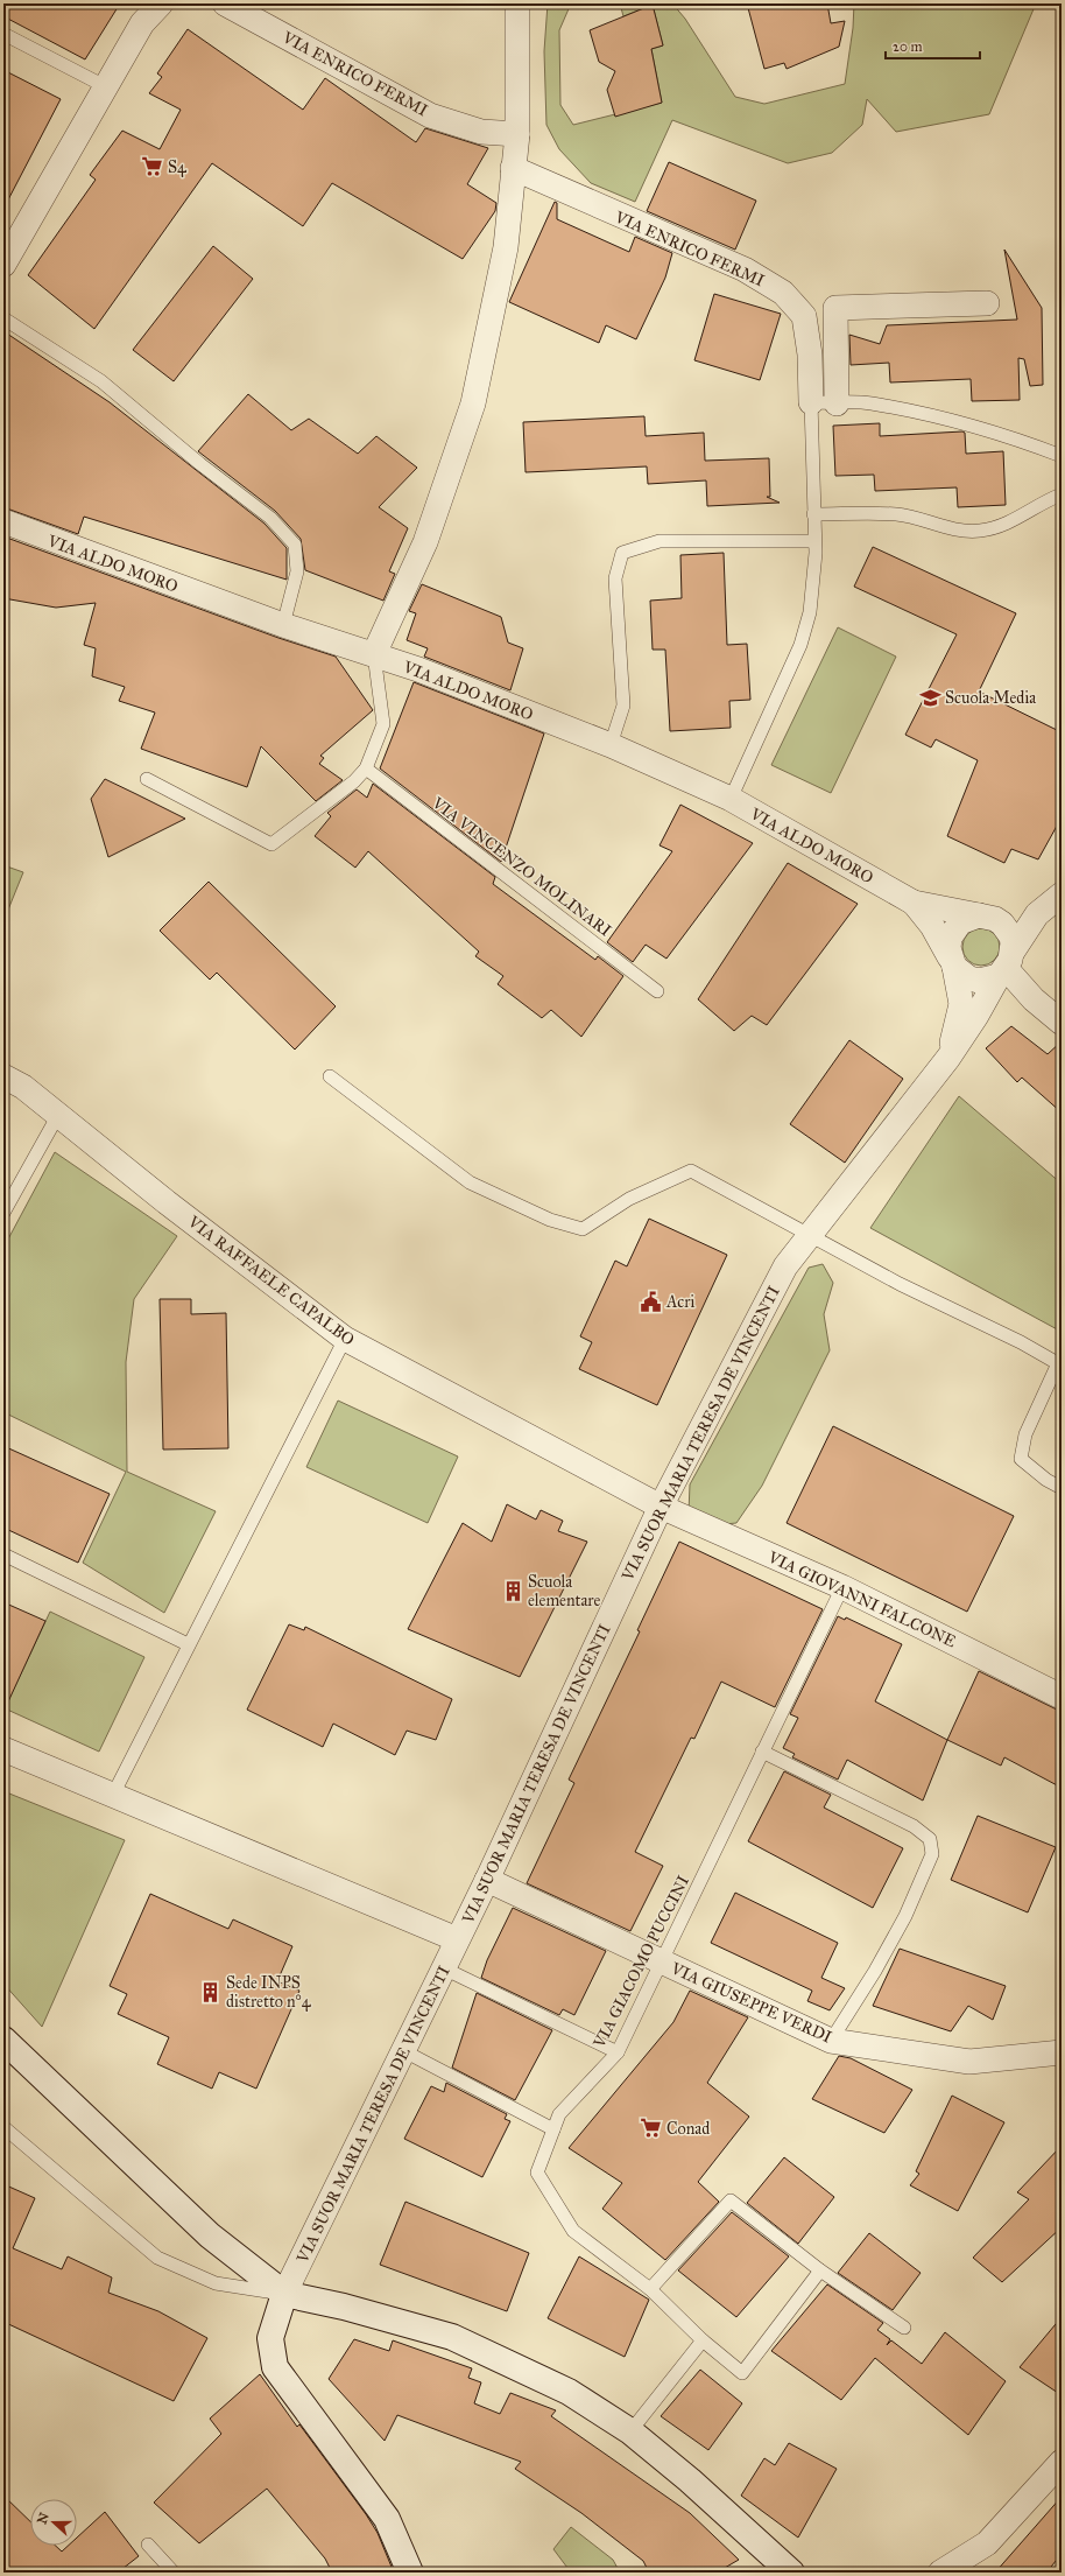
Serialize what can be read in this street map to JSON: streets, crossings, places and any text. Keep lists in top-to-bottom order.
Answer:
{
  "streets": {
    "street": [
      "VIA ENRICO FERMI",
      "VIA ALDO MORO",
      "VIA RAFFAELE CAPALBO",
      "VIA SUOR MARIA TERESA DE VINCENTI",
      "VIA GIOVANNI FALCONE",
      "VIA GIUSEPPE VERDI"
    ],
    "lane": ["VIA VINCENZO MOLINARI", "VIA GIACOMO PUCCINI"]
  },
  "crossings": [
    ["VIA ALDO MORO", "VIA SUOR MARIA TERESA DE VINCENTI"],
    ["VIA RAFFAELE CAPALBO", "VIA SUOR MARIA TERESA DE VINCENTI"],
    ["VIA RAFFAELE CAPALBO", "VIA GIOVANNI FALCONE"],
    ["VIA SUOR MARIA TERESA DE VINCENTI", "VIA GIOVANNI FALCONE"],
    ["VIA SUOR MARIA TERESA DE VINCENTI", "VIA GIUSEPPE VERDI"],
    ["VIA GIOVANNI FALCONE", "VIA GIACOMO PUCCINI"],
    ["VIA GIACOMO PUCCINI", "VIA GIUSEPPE VERDI"]
  ],
  "places": {
    "supermarket": ["S4", "Conad"],
    "school or university": ["Scuola Media"],
    "public building": ["Acri"],
    "building": ["Scuola elementare", "Sede INPS distretto n°4"]
  },
  "scale_bar": "20 m",
  "north": "left"
}
